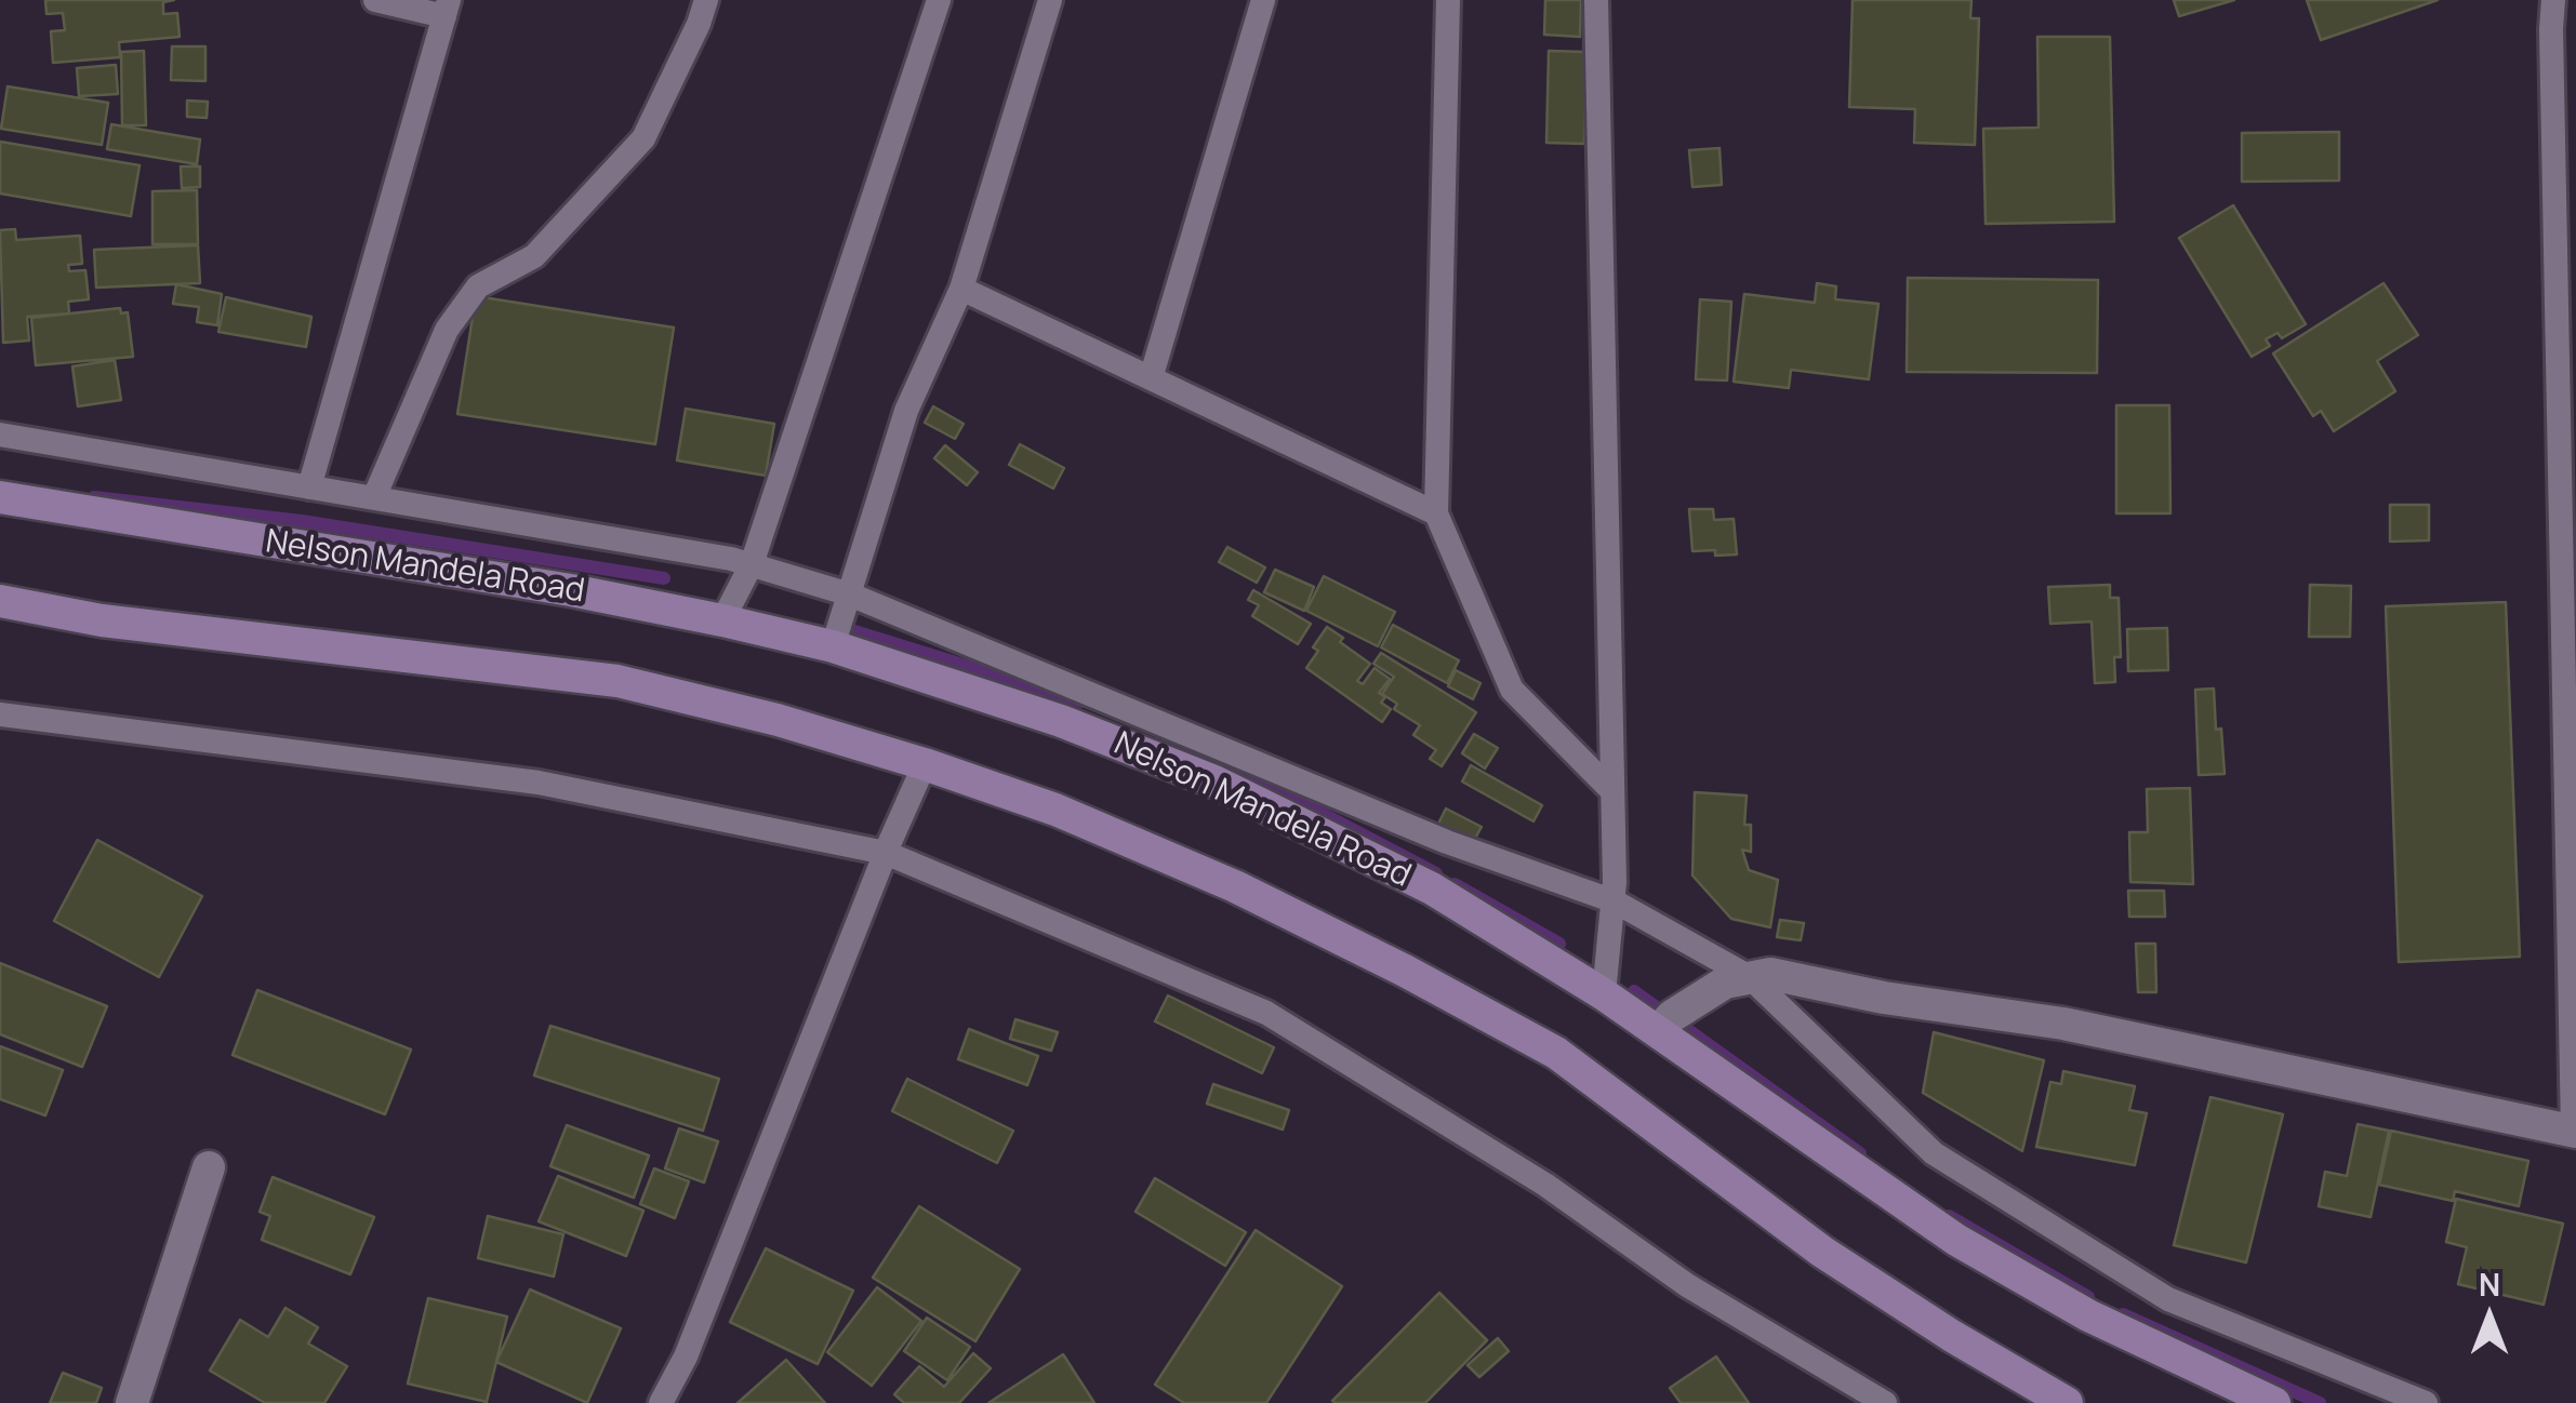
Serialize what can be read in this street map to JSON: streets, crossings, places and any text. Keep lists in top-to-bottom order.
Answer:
{
  "streets": {
    "main road": ["Nelson Mandela Road"]
  },
  "north": "top"
}
